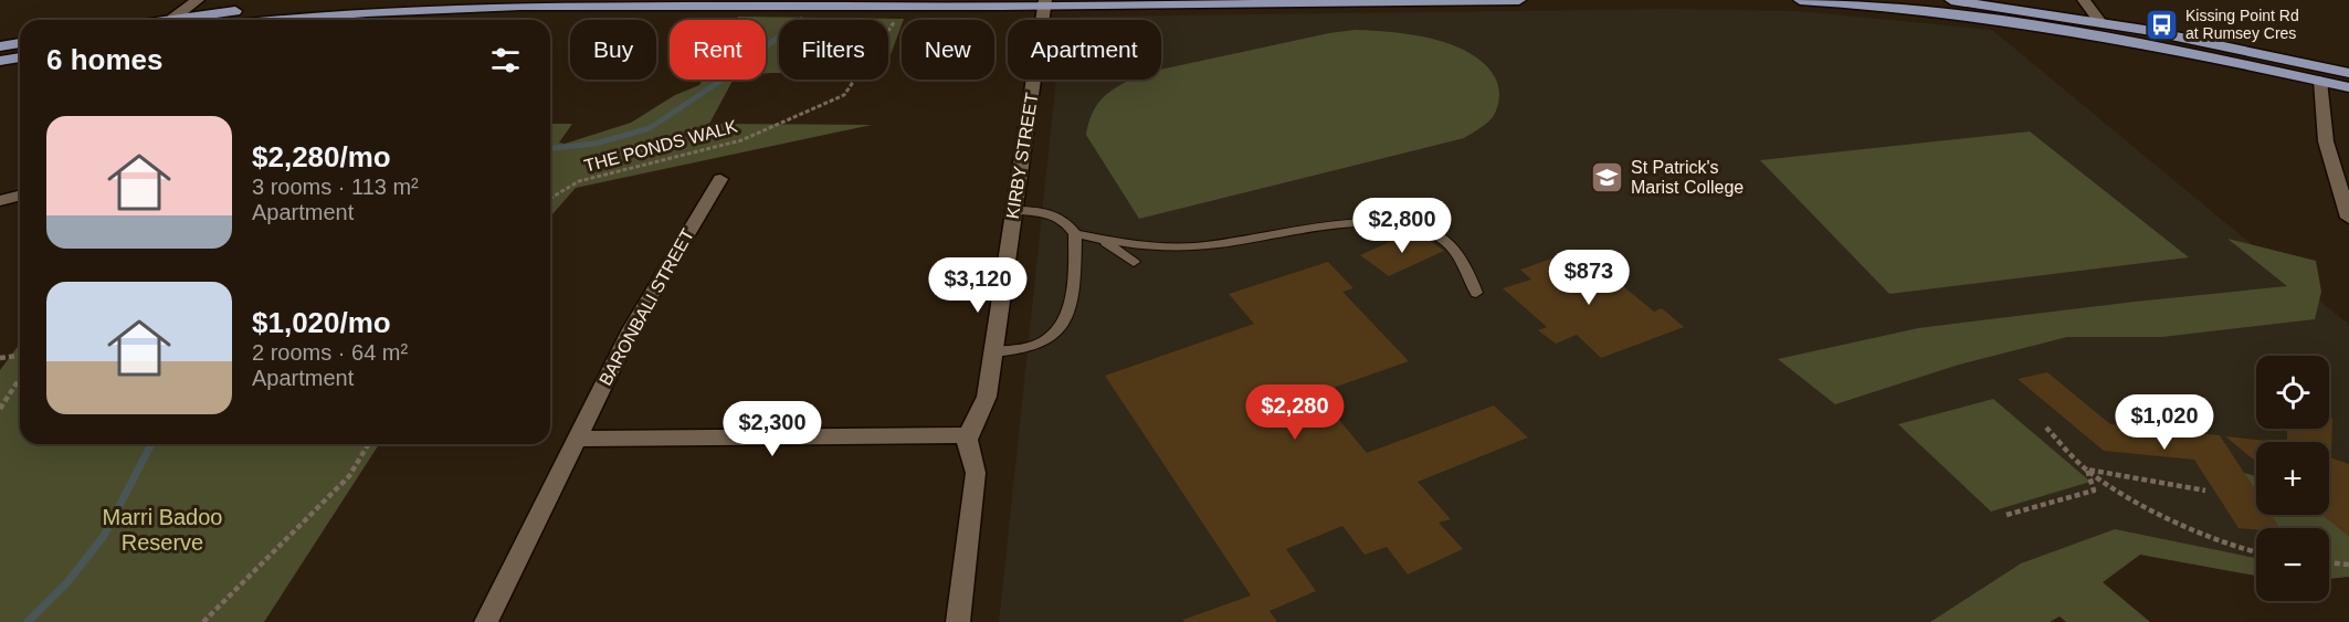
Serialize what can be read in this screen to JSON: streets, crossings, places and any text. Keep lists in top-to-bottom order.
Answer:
{
  "streets": {
    "street": ["KIRBY STREET", "BARONBALI STREET"],
    "path": ["THE PONDS WALK"]
  },
  "parks": ["Marri Badoo Reserve"],
  "places": {
    "bus stop": ["Kissing Point Rd at Rumsey Cres"],
    "school or university": ["St Patrick's Marist College"]
  },
  "page": {
    "chip": [
      "Buy",
      "Rent",
      "Filters",
      "New",
      "Apartment"
    ],
    "heading": "6 homes",
    "list": [
      {
        "name": "$2,280/mo",
        "note": "3 rooms · 113 m² · Apartment"
      },
      {
        "name": "$1,020/mo",
        "note": "2 rooms · 64 m² · Apartment"
      }
    ],
    "price": [
      "$2,800",
      "$873",
      "$3,120",
      "$2,280",
      "$1,020",
      "$2,300"
    ],
    "map_buttons": ["+", "−"]
  }
}
